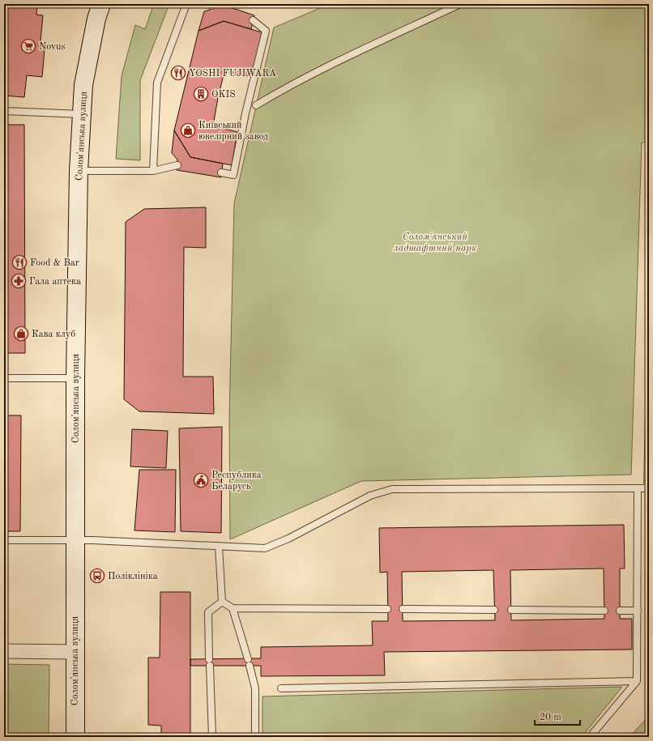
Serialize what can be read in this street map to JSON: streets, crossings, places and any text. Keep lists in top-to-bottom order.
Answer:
{
  "streets": {
    "main road": ["Соломʼянська вулиця"]
  },
  "parks": ["Солом'янський ладшафтний парк"],
  "places": {
    "supermarket": ["Novus"],
    "restaurant": ["YOSHI FUJIWARA", "Food & Bar"],
    "building": ["OKIS"],
    "shop": ["Київський ювелірний завод", "Кава клуб"],
    "pharmacy": ["Гала аптека"],
    "public building": ["Республика Беларусь"],
    "bus stop": ["Поліклініка"]
  },
  "scale_bar": "20 m"
}
